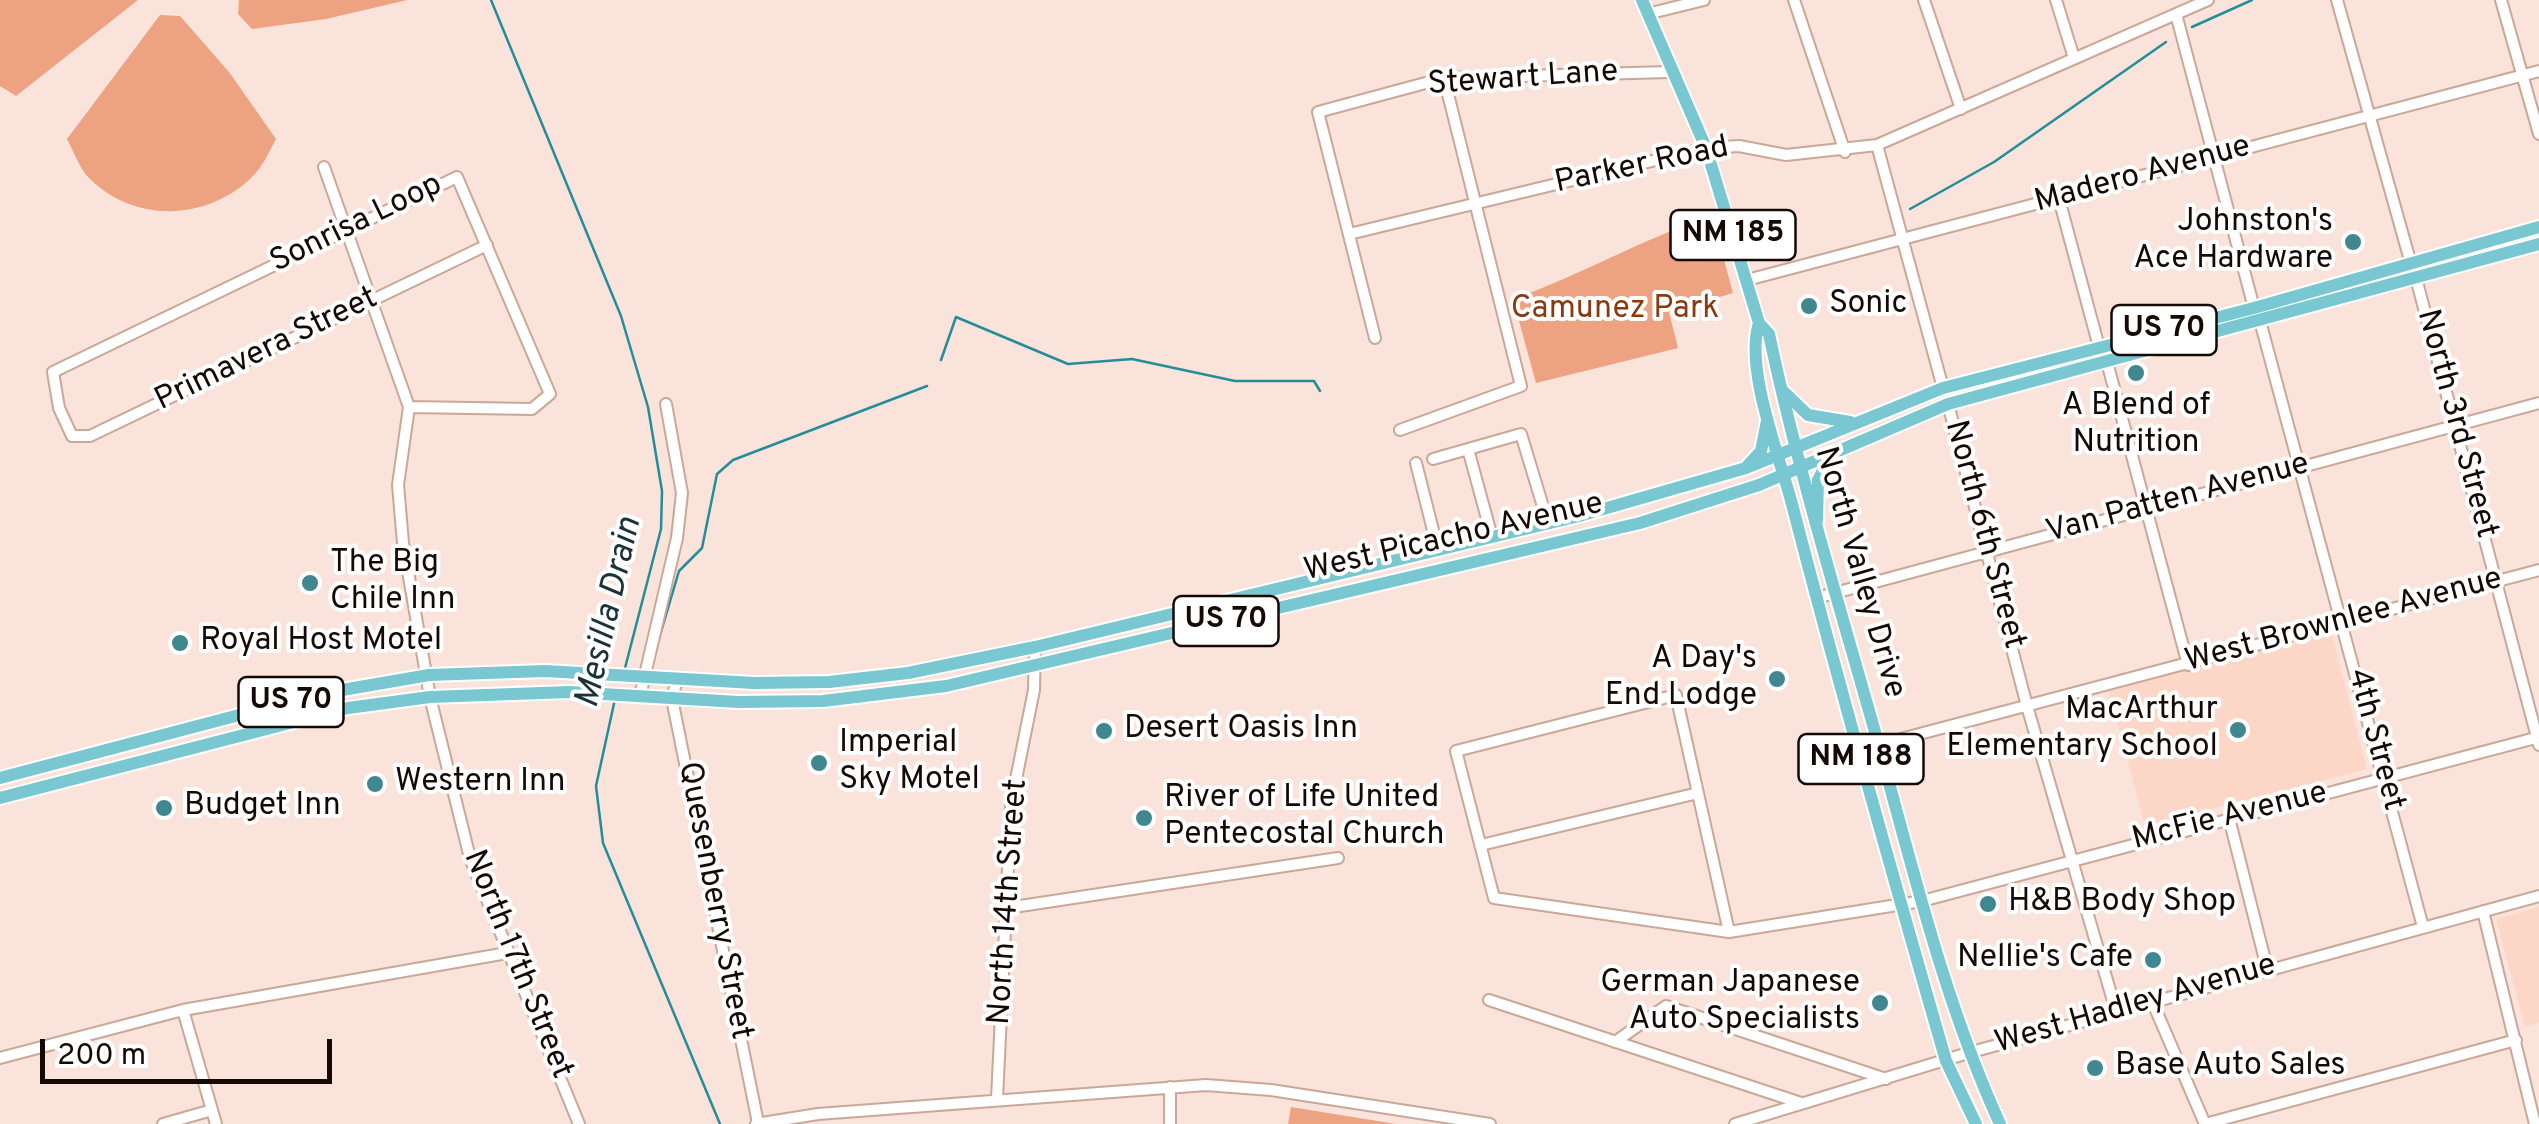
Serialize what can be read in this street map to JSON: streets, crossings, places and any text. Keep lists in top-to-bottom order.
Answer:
{
  "streets": {
    "main road": [
      "NM 185",
      "US 70",
      "West Picacho Avenue",
      "North Valley Drive",
      "NM 188"
    ],
    "street": [
      "Stewart Lane",
      "Parker Road",
      "Madero Avenue",
      "Sonrisa Loop",
      "Primavera Street",
      "North 3rd Street",
      "Van Patten Avenue",
      "North 6th Street",
      "West Brownlee Avenue",
      "4th Street",
      "McFie Avenue",
      "Quesenberry Street",
      "North 14th Street",
      "North 17th Street",
      "West Hadley Avenue"
    ]
  },
  "crossings": [
    ["Stewart Lane", "Parker Road"],
    ["Stewart Lane", "North Valley Drive"],
    ["Parker Road", "North 6th Street"],
    ["Parker Road", "North Valley Drive"],
    ["Parker Road", "4th Street"],
    ["Madero Avenue", "North 3rd Street"],
    ["Madero Avenue", "North 6th Street"],
    ["Madero Avenue", "North Valley Drive"],
    ["Madero Avenue", "4th Street"],
    ["Sonrisa Loop", "Primavera Street"],
    ["Sonrisa Loop", "North 17th Street"],
    ["Primavera Street", "North 17th Street"],
    ["North 3rd Street", "Van Patten Avenue"],
    ["North 3rd Street", "West Picacho Avenue"],
    ["North 3rd Street", "West Brownlee Avenue"],
    ["North 3rd Street", "McFie Avenue"],
    ["Van Patten Avenue", "North 6th Street"],
    ["Van Patten Avenue", "North Valley Drive"],
    ["Van Patten Avenue", "4th Street"],
    ["North 6th Street", "West Picacho Avenue"],
    ["North 6th Street", "West Brownlee Avenue"],
    ["North 6th Street", "McFie Avenue"],
    ["North 6th Street", "West Hadley Avenue"],
    ["West Picacho Avenue", "North Valley Drive"],
    ["West Picacho Avenue", "4th Street"],
    ["West Picacho Avenue", "Quesenberry Street"],
    ["West Picacho Avenue", "North 14th Street"],
    ["West Picacho Avenue", "North 17th Street"],
    ["North Valley Drive", "West Brownlee Avenue"],
    ["North Valley Drive", "McFie Avenue"],
    ["North Valley Drive", "West Hadley Avenue"],
    ["West Brownlee Avenue", "4th Street"],
    ["4th Street", "McFie Avenue"],
    ["4th Street", "West Hadley Avenue"]
  ],
  "water": ["Mesilla Drain"],
  "parks": ["Camunez Park"],
  "places": [
    "Johnston's Ace Hardware",
    "Sonic",
    "A Blend of Nutrition",
    "The Big Chile Inn",
    "Royal Host Motel",
    "A Day's End Lodge",
    "MacArthur Elementary School",
    "Desert Oasis Inn",
    "Imperial Sky Motel",
    "Western Inn",
    "Budget Inn",
    "River of Life United Pentecostal Church",
    "H&B Body Shop",
    "Nellie's Cafe",
    "German Japanese Auto Specialists",
    "Base Auto Sales"
  ],
  "scale_bar": "200 m"
}
